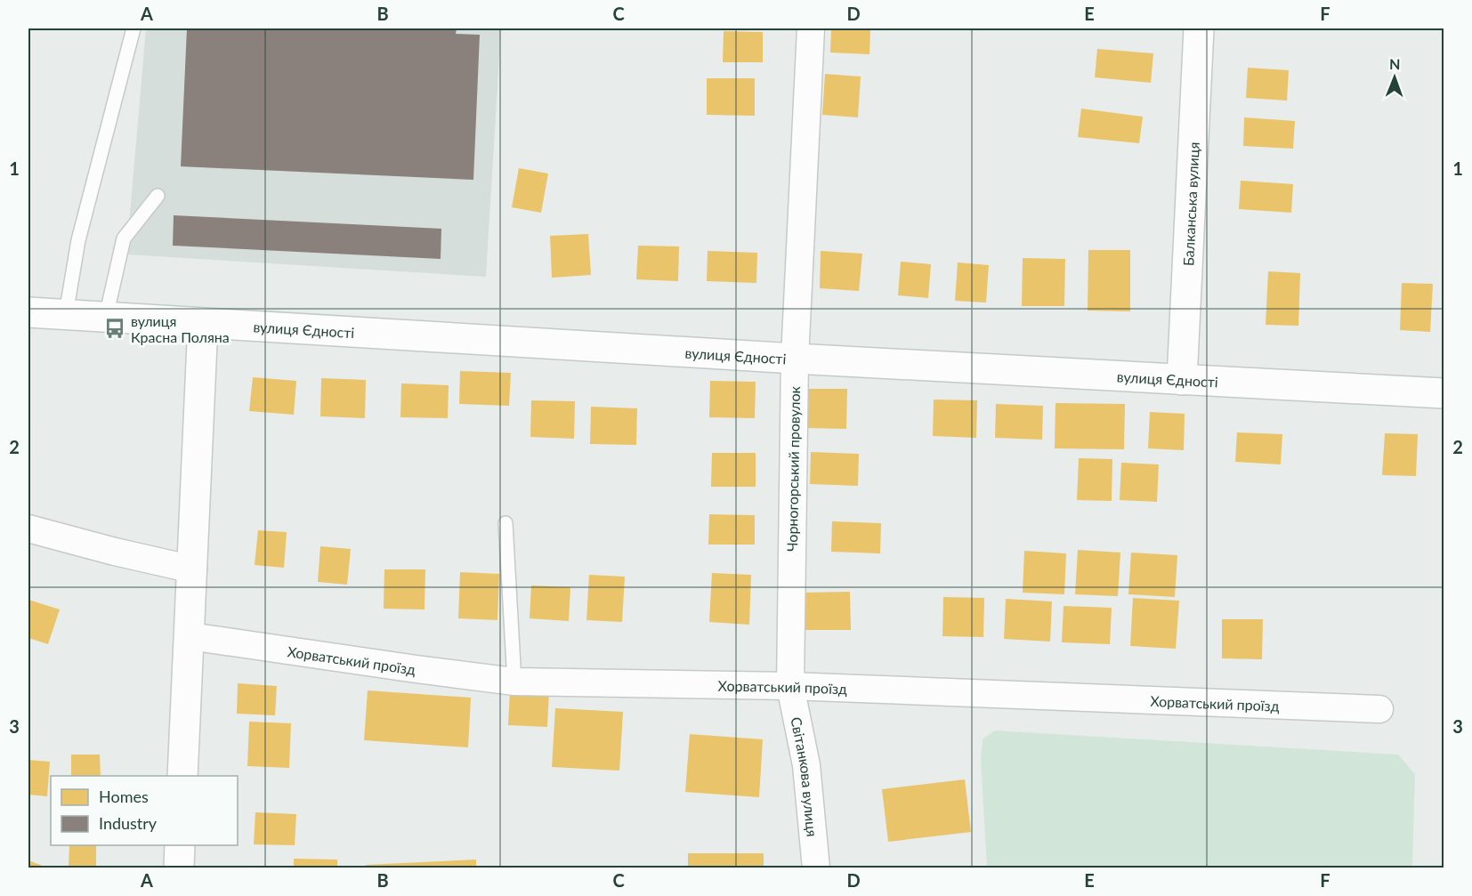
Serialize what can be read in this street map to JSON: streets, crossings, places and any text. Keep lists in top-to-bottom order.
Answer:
{
  "streets": {
    "main road": ["Балканська вулиця", "вулиця Єдності"],
    "street": ["Чорногорський провулок", "Хорватський проїзд", "Світанкова вулиця"]
  },
  "crossings": [
    ["Балканська вулиця", "вулиця Єдності"],
    ["вулиця Єдності", "Чорногорський провулок"],
    ["Чорногорський провулок", "Хорватський проїзд"],
    ["Чорногорський провулок", "Світанкова вулиця"],
    ["Хорватський проїзд", "Світанкова вулиця"]
  ],
  "places": {
    "bus stop": ["вулиця Красна Поляна"]
  },
  "legend": ["Homes", "Industry"],
  "north": "top",
  "grid": {
    "columns": [
      "A",
      "B",
      "C",
      "D",
      "E",
      "F"
    ],
    "rows": ["1", "2", "3"]
  }
}
